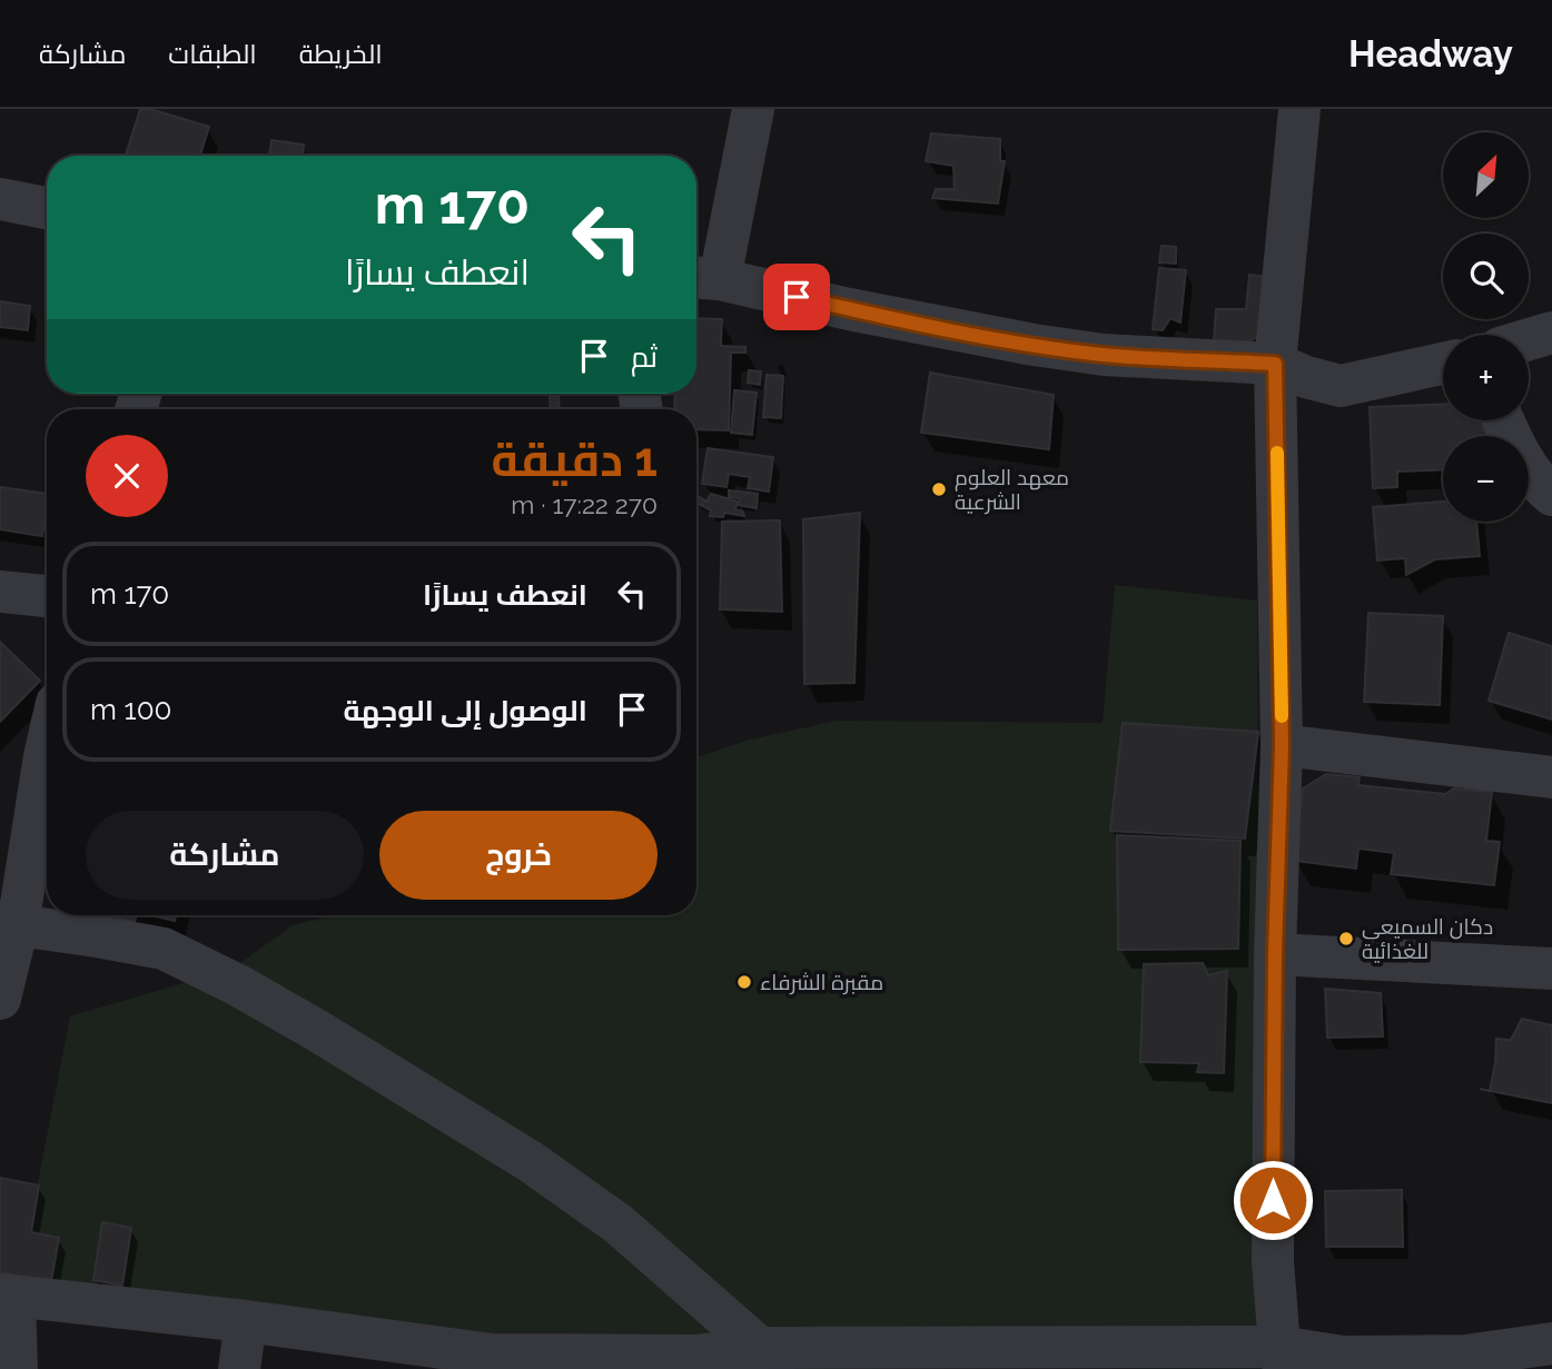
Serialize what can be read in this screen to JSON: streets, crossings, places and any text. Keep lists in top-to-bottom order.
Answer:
{
  "places": ["معهد العلوم الشرعية", "دكان السميعي للغذائية", "مقبرة الشرفاء"],
  "north": "top right",
  "page": {
    "header": "Headway",
    "nav": ["الخريطة", "الطبقات", "مشاركة"],
    "map_buttons": ["+", "−"],
    "turn": ["170 m", "انعطف يسارًا"],
    "then": "ثم",
    "heading": ["1 دقيقة", "270 m · 17:22"],
    "list": [
      {
        "name": "انعطف يسارًا",
        "value": "170 m"
      },
      {
        "name": "الوصول إلى الوجهة",
        "value": "100 m"
      }
    ],
    "buttons": ["خروج", "مشاركة"]
  }
}
